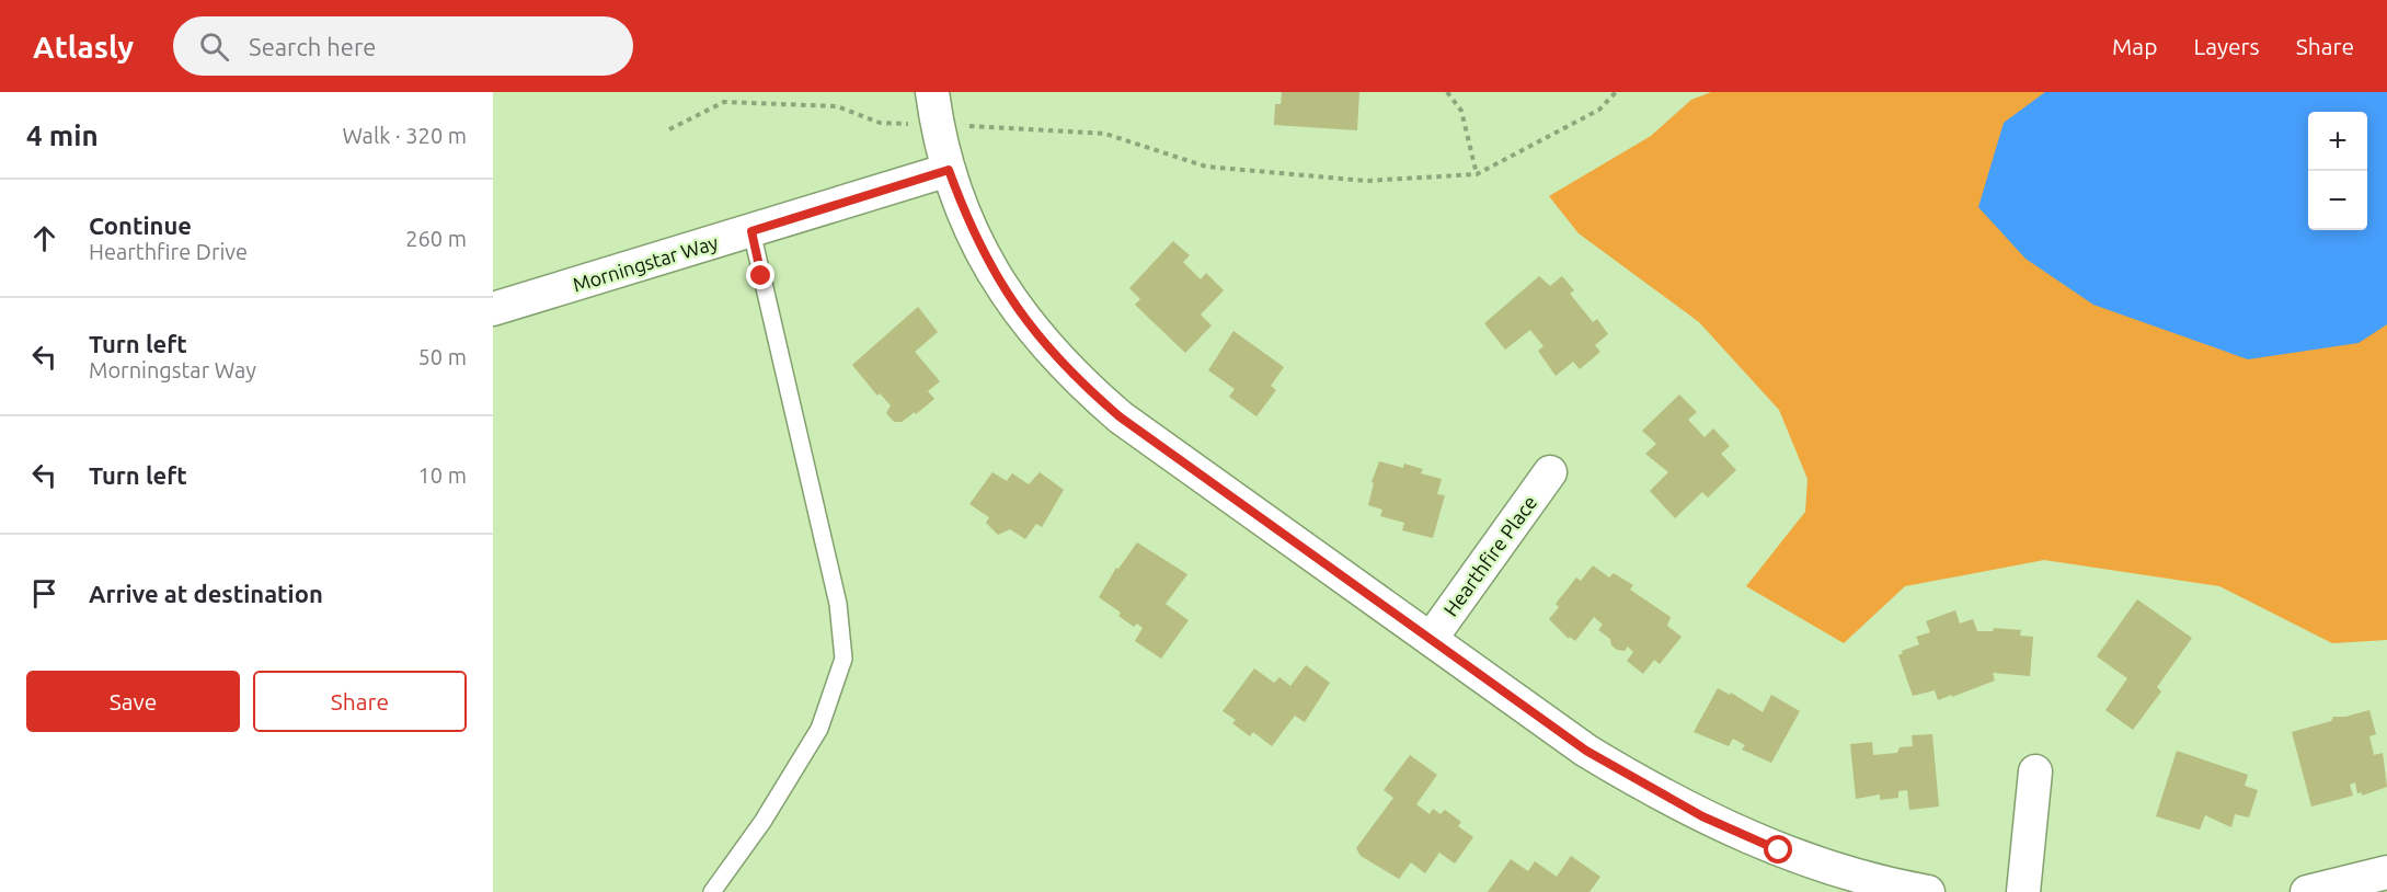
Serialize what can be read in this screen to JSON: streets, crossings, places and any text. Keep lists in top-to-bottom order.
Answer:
{
  "streets": {
    "street": ["Morningstar Way", "Hearthfire Place"]
  },
  "page": {
    "header": "Atlasly",
    "search": "Search here",
    "nav": ["Map", "Layers", "Share"],
    "heading": ["4 min", "Walk · 320 m"],
    "map_buttons": ["+", "−"],
    "list": [
      ["Continue", "Hearthfire Drive", "260 m"],
      ["Turn left", "Morningstar Way", "50 m"],
      ["Turn left", "10 m"],
      "Arrive at destination"
    ],
    "buttons": ["Save", "Share"]
  }
}
